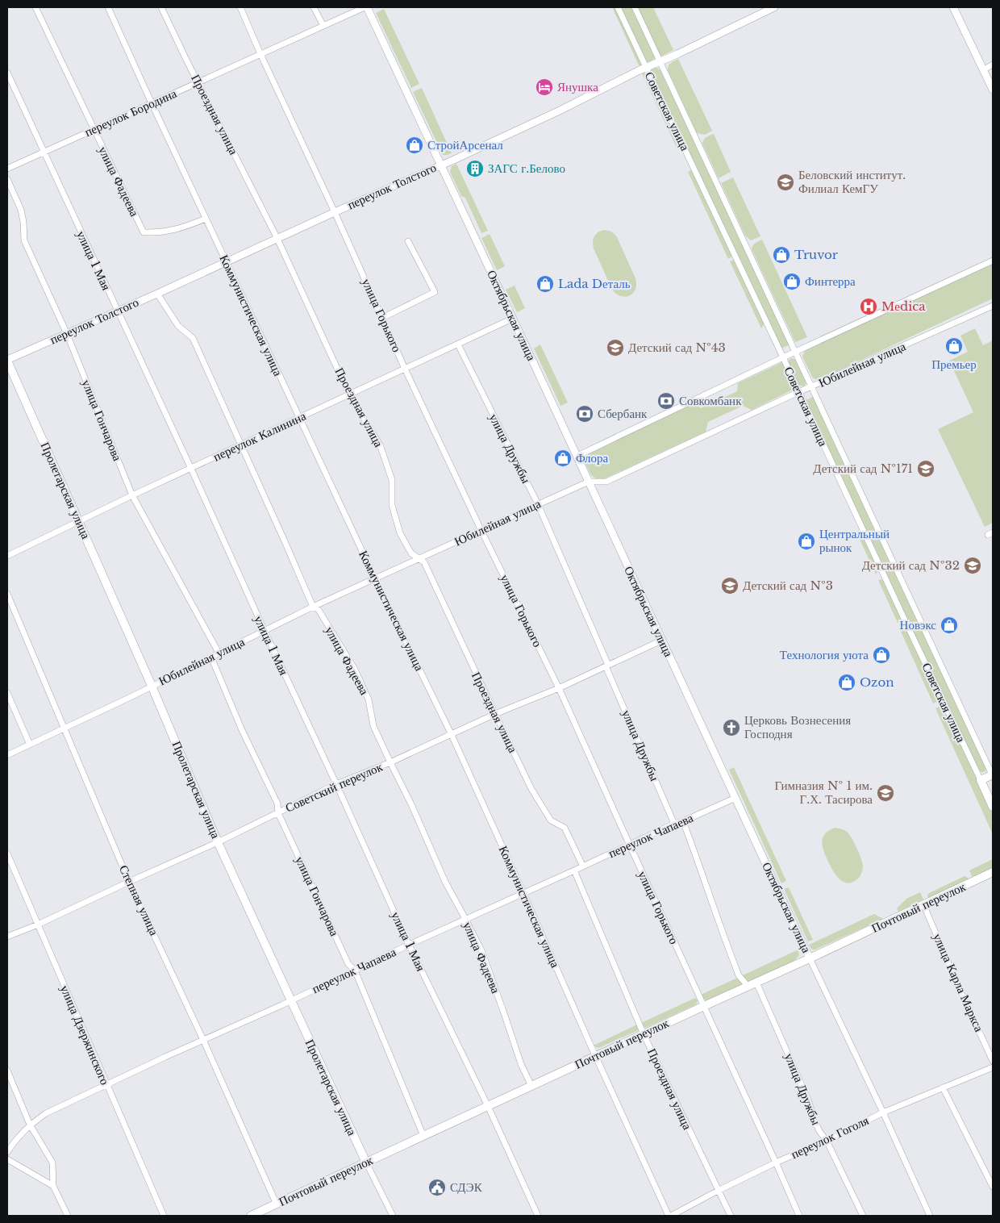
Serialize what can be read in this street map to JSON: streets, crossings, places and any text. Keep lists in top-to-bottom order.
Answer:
{
  "streets": {
    "main road": ["Советская улица", "Пролетарская улица", "Почтовый переулок"],
    "street": [
      "переулок Бородина",
      "Проездная улица",
      "улица Фадеева",
      "переулок Толстого",
      "улица 1 Мая",
      "Коммунистическая улица",
      "улица Горького",
      "Октябрьская улица",
      "Юбилейная улица",
      "улица Гончарова",
      "переулок Калинина",
      "улица Дружбы",
      "Советский переулок",
      "переулок Чапаева",
      "Степная улица",
      "улица Карла Маркса",
      "улица Дзержинского",
      "переулок Гоголя"
    ]
  },
  "crossings": [
    ["Советская улица", "переулок Толстого"],
    ["Советская улица", "Юбилейная улица"],
    ["переулок Бородина", "Проездная улица"],
    ["переулок Бородина", "улица Фадеева"],
    ["переулок Бородина", "улица 1 Мая"],
    ["переулок Бородина", "Коммунистическая улица"],
    ["переулок Бородина", "улица Горького"],
    ["переулок Бородина", "Октябрьская улица"],
    ["Проездная улица", "переулок Толстого"],
    ["Проездная улица", "Юбилейная улица"],
    ["Проездная улица", "переулок Калинина"],
    ["Проездная улица", "Советский переулок"],
    ["Проездная улица", "переулок Чапаева"],
    ["Проездная улица", "Почтовый переулок"],
    ["Проездная улица", "переулок Гоголя"],
    ["улица Фадеева", "переулок Толстого"],
    ["улица Фадеева", "Коммунистическая улица"],
    ["улица Фадеева", "Юбилейная улица"],
    ["улица Фадеева", "переулок Калинина"],
    ["улица Фадеева", "Советский переулок"],
    ["улица Фадеева", "переулок Чапаева"],
    ["улица Фадеева", "Почтовый переулок"],
    ["переулок Толстого", "улица 1 Мая"],
    ["переулок Толстого", "Коммунистическая улица"],
    ["переулок Толстого", "улица Горького"],
    ["переулок Толстого", "Октябрьская улица"],
    ["переулок Толстого", "улица Гончарова"],
    ["переулок Толстого", "Пролетарская улица"],
    ["улица 1 Мая", "Юбилейная улица"],
    ["улица 1 Мая", "переулок Калинина"],
    ["улица 1 Мая", "Советский переулок"],
    ["улица 1 Мая", "переулок Чапаева"],
    ["улица 1 Мая", "Почтовый переулок"],
    ["Коммунистическая улица", "Юбилейная улица"],
    ["Коммунистическая улица", "переулок Калинина"],
    ["Коммунистическая улица", "Советский переулок"],
    ["Коммунистическая улица", "переулок Чапаева"],
    ["Коммунистическая улица", "Почтовый переулок"],
    ["Коммунистическая улица", "переулок Гоголя"],
    ["улица Горького", "Юбилейная улица"],
    ["улица Горького", "переулок Калинина"],
    ["улица Горького", "Советский переулок"],
    ["улица Горького", "переулок Чапаева"],
    ["улица Горького", "Почтовый переулок"],
    ["улица Горького", "переулок Гоголя"],
    ["Октябрьская улица", "Юбилейная улица"],
    ["Октябрьская улица", "переулок Калинина"],
    ["Октябрьская улица", "Советский переулок"],
    ["Октябрьская улица", "переулок Чапаева"],
    ["Октябрьская улица", "Почтовый переулок"],
    ["Октябрьская улица", "переулок Гоголя"],
    ["Юбилейная улица", "улица Гончарова"],
    ["Юбилейная улица", "улица Дружбы"],
    ["Юбилейная улица", "Пролетарская улица"],
    ["Юбилейная улица", "Степная улица"],
    ["улица Гончарова", "переулок Калинина"],
    ["улица Гончарова", "Советский переулок"],
    ["улица Гончарова", "переулок Чапаева"],
    ["улица Гончарова", "Почтовый переулок"],
    ["переулок Калинина", "улица Дружбы"],
    ["переулок Калинина", "Пролетарская улица"],
    ["улица Дружбы", "Советский переулок"],
    ["улица Дружбы", "переулок Чапаева"],
    ["улица Дружбы", "Почтовый переулок"],
    ["улица Дружбы", "переулок Гоголя"],
    ["Пролетарская улица", "Советский переулок"],
    ["Пролетарская улица", "переулок Чапаева"],
    ["Пролетарская улица", "Почтовый переулок"],
    ["Советский переулок", "Степная улица"],
    ["Советский переулок", "улица Дзержинского"],
    ["переулок Чапаева", "Степная улица"],
    ["переулок Чапаева", "улица Дзержинского"],
    ["Степная улица", "Почтовый переулок"],
    ["Почтовый переулок", "улица Карла Маркса"]
  ],
  "places": {
    "hotel": ["Янушка"],
    "shop": [
      "СтройАрсенал",
      "Truvor",
      "Финтерра",
      "Lada Dеталь",
      "Премьер",
      "Флора",
      "Центральный рынок",
      "Новэкс",
      "Технология уюта",
      "Ozon"
    ],
    "building": ["ЗАГС г.Белово"],
    "school or university": [
      "Беловский институт. Филиал КемГУ",
      "Детский сад №43",
      "Детский сад №171",
      "Детский сад №32",
      "Детский сад №3",
      "Гимназия № 1 им. Г.Х. Тасирова"
    ],
    "hospital": ["Mеdica"],
    "bank": ["Совкомбанк", "Сбербанк"],
    "church": ["Церковь Вознесения Господня"],
    "public building": ["СДЭК"]
  }
}
